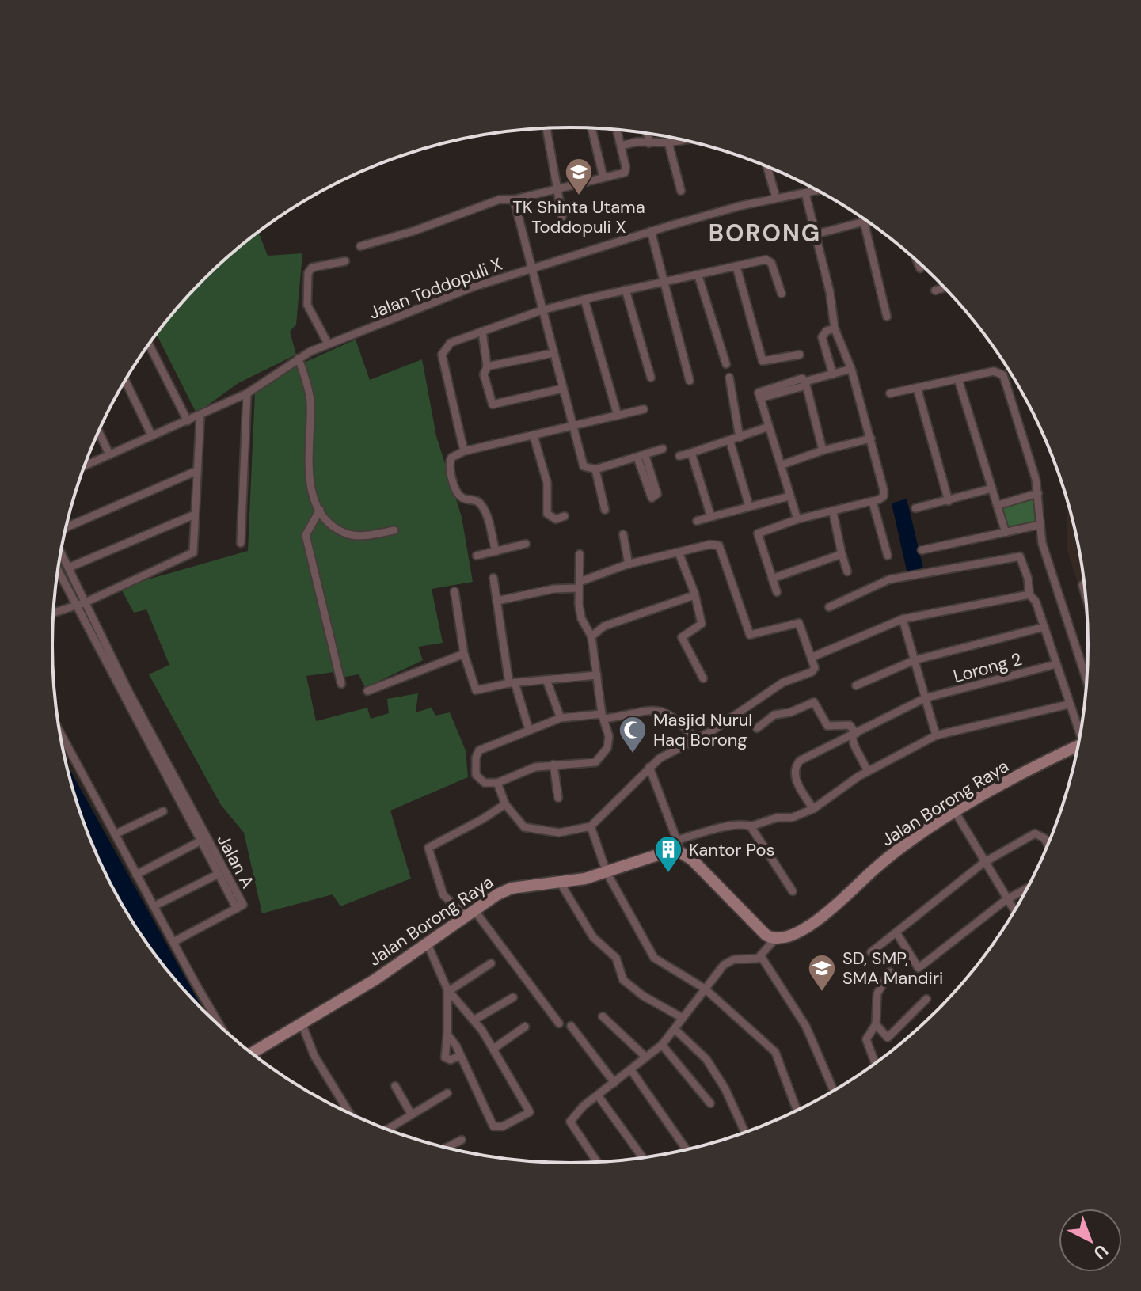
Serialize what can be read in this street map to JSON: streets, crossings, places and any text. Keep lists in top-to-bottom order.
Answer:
{
  "streets": {
    "main road": ["Jalan Borong Raya"],
    "street": ["Jalan Toddopuli X", "Lorong 2", "Jalan A"]
  },
  "districts": ["BORONG"],
  "places": {
    "school or university": ["TK Shinta Utama Toddopuli X", "SD, SMP, SMA Mandiri"],
    "mosque": ["Masjid Nurul Haq Borong"],
    "building": ["Kantor Pos"]
  },
  "north": "bottom right"
}
